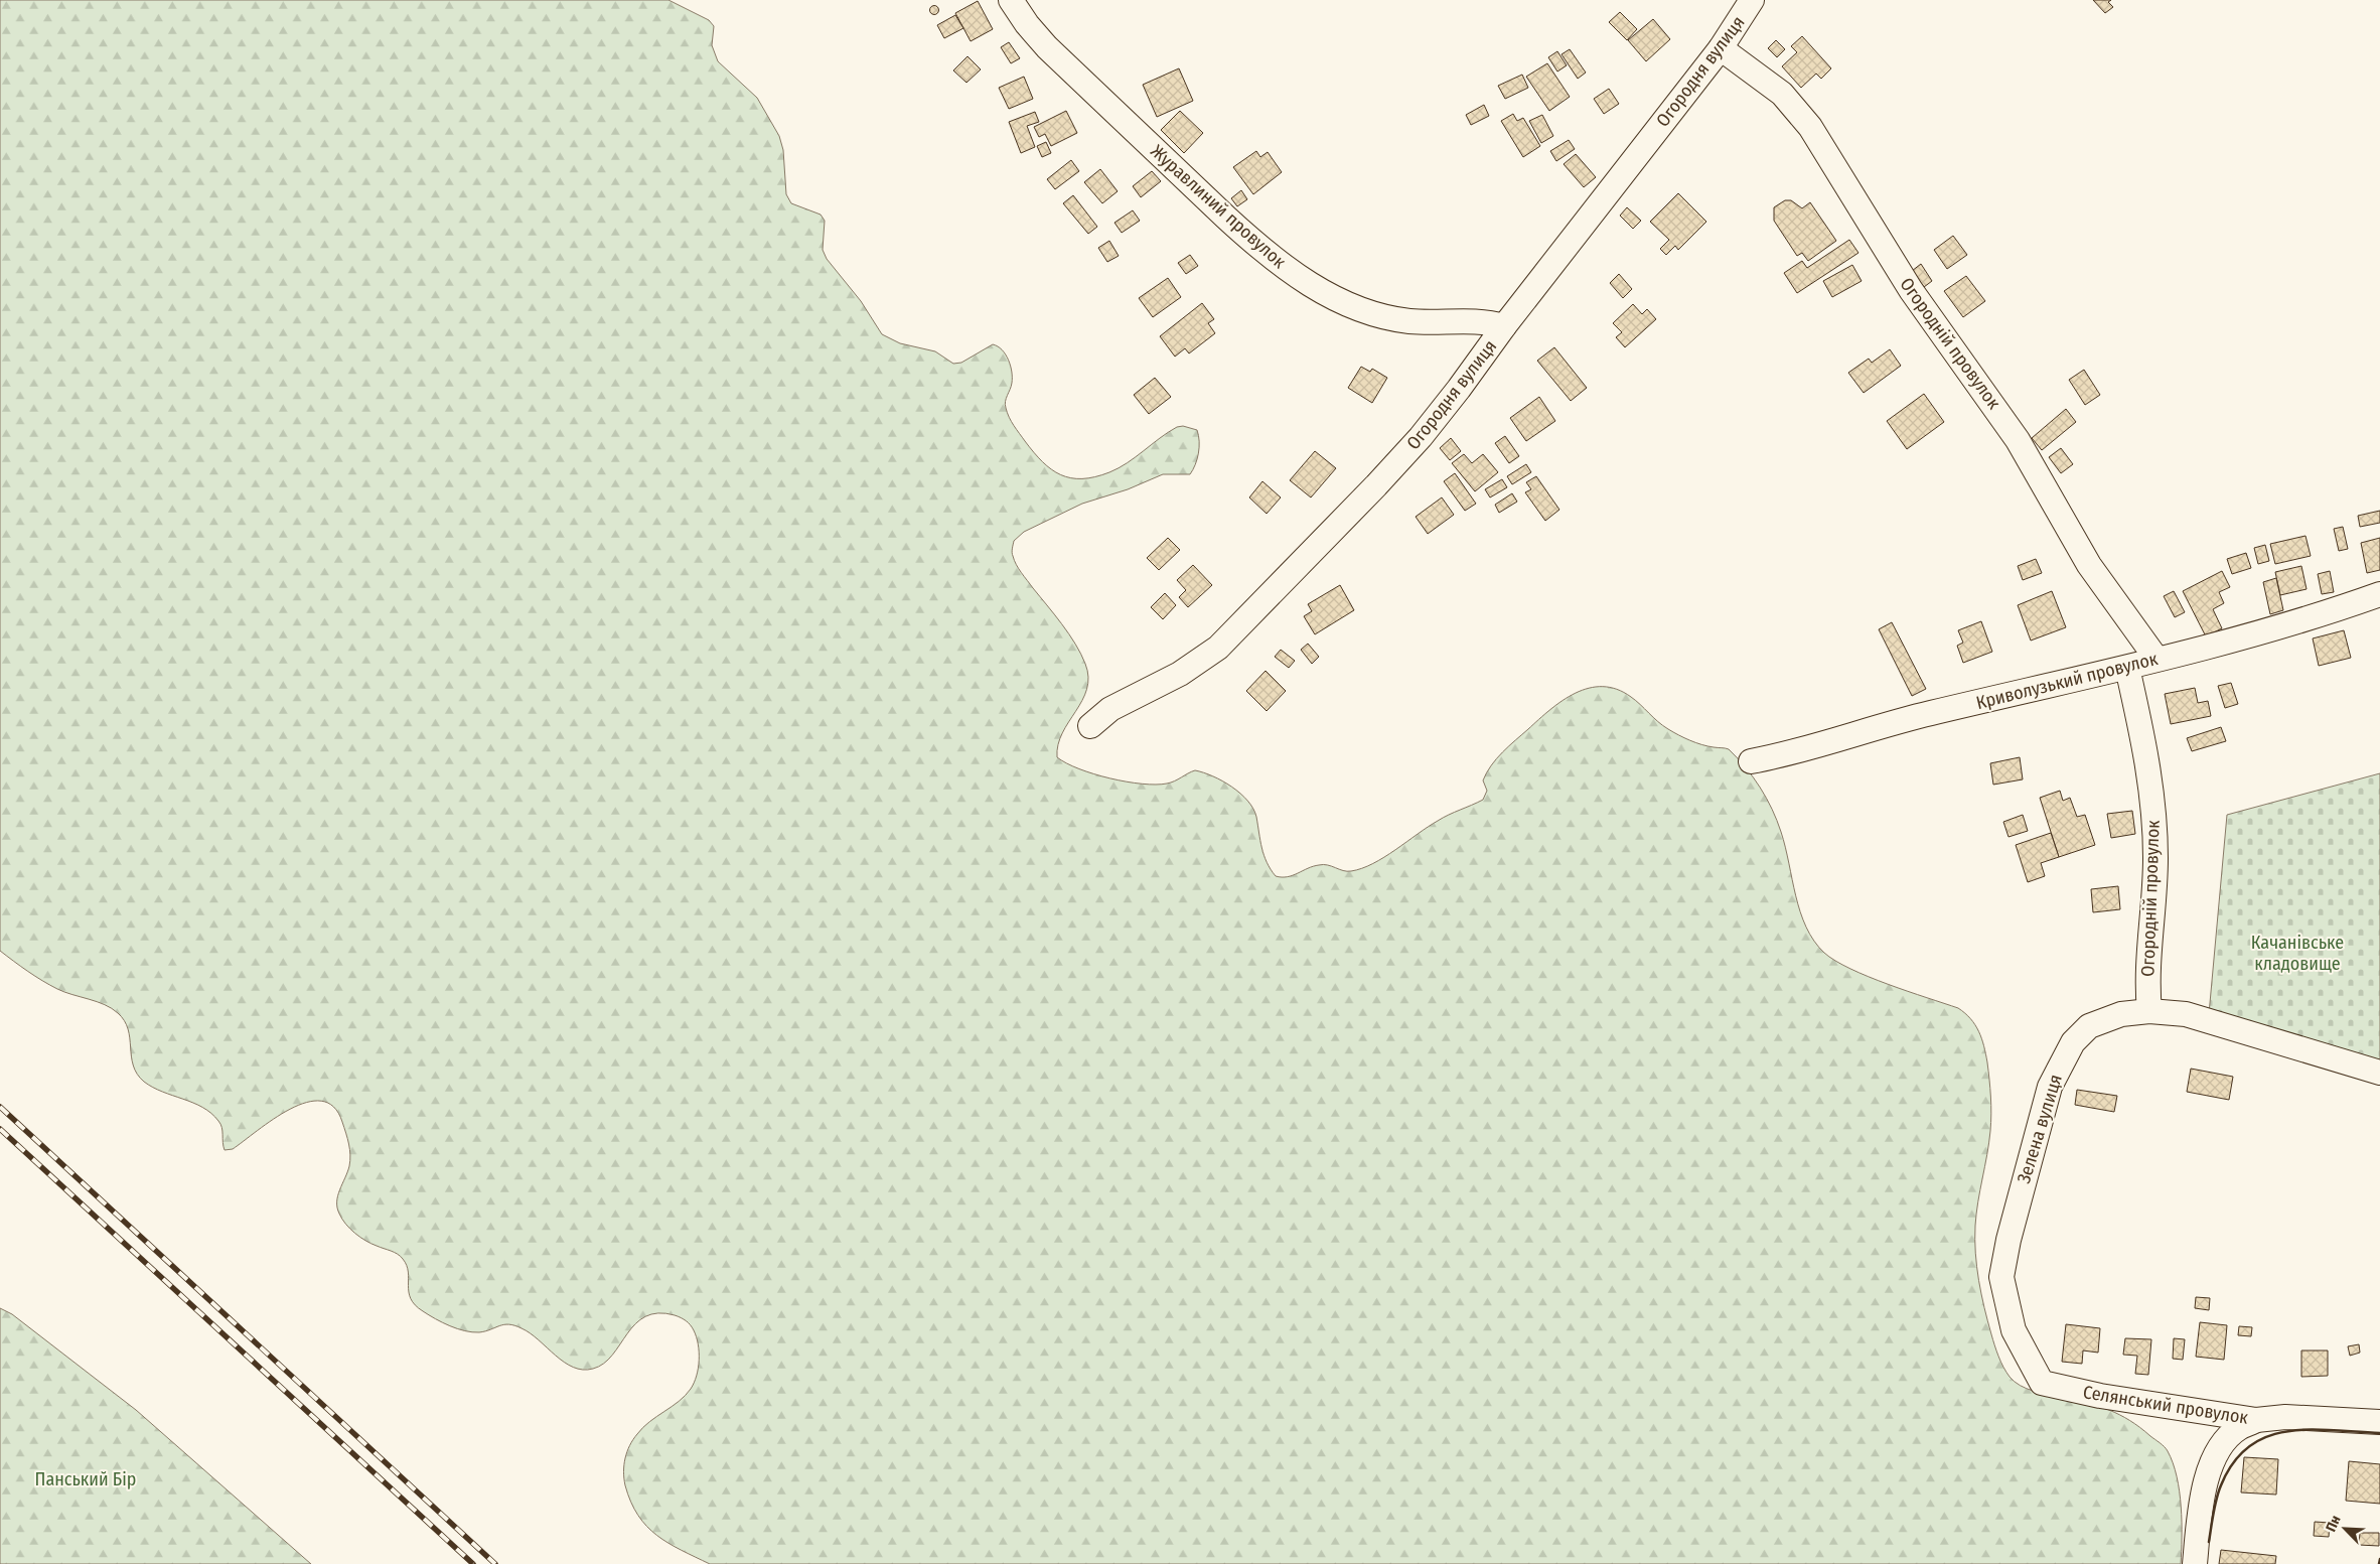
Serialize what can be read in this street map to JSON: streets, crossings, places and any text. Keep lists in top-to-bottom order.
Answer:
{
  "streets": {
    "street": [
      "Огородня вулиця",
      "Журавлиний провулок",
      "Огородній провулок",
      "Криволузький провулок",
      "Зелена вулиця",
      "Селянський провулок"
    ]
  },
  "crossings": [
    ["Огородня вулиця", "Журавлиний провулок"],
    ["Огородня вулиця", "Огородній провулок"],
    ["Огородній провулок", "Криволузький провулок"],
    ["Огородній провулок", "Зелена вулиця"],
    ["Зелена вулиця", "Селянський провулок"]
  ],
  "parks": ["Качанівське кладовище", "Панський Бір"],
  "north": "top left"
}
